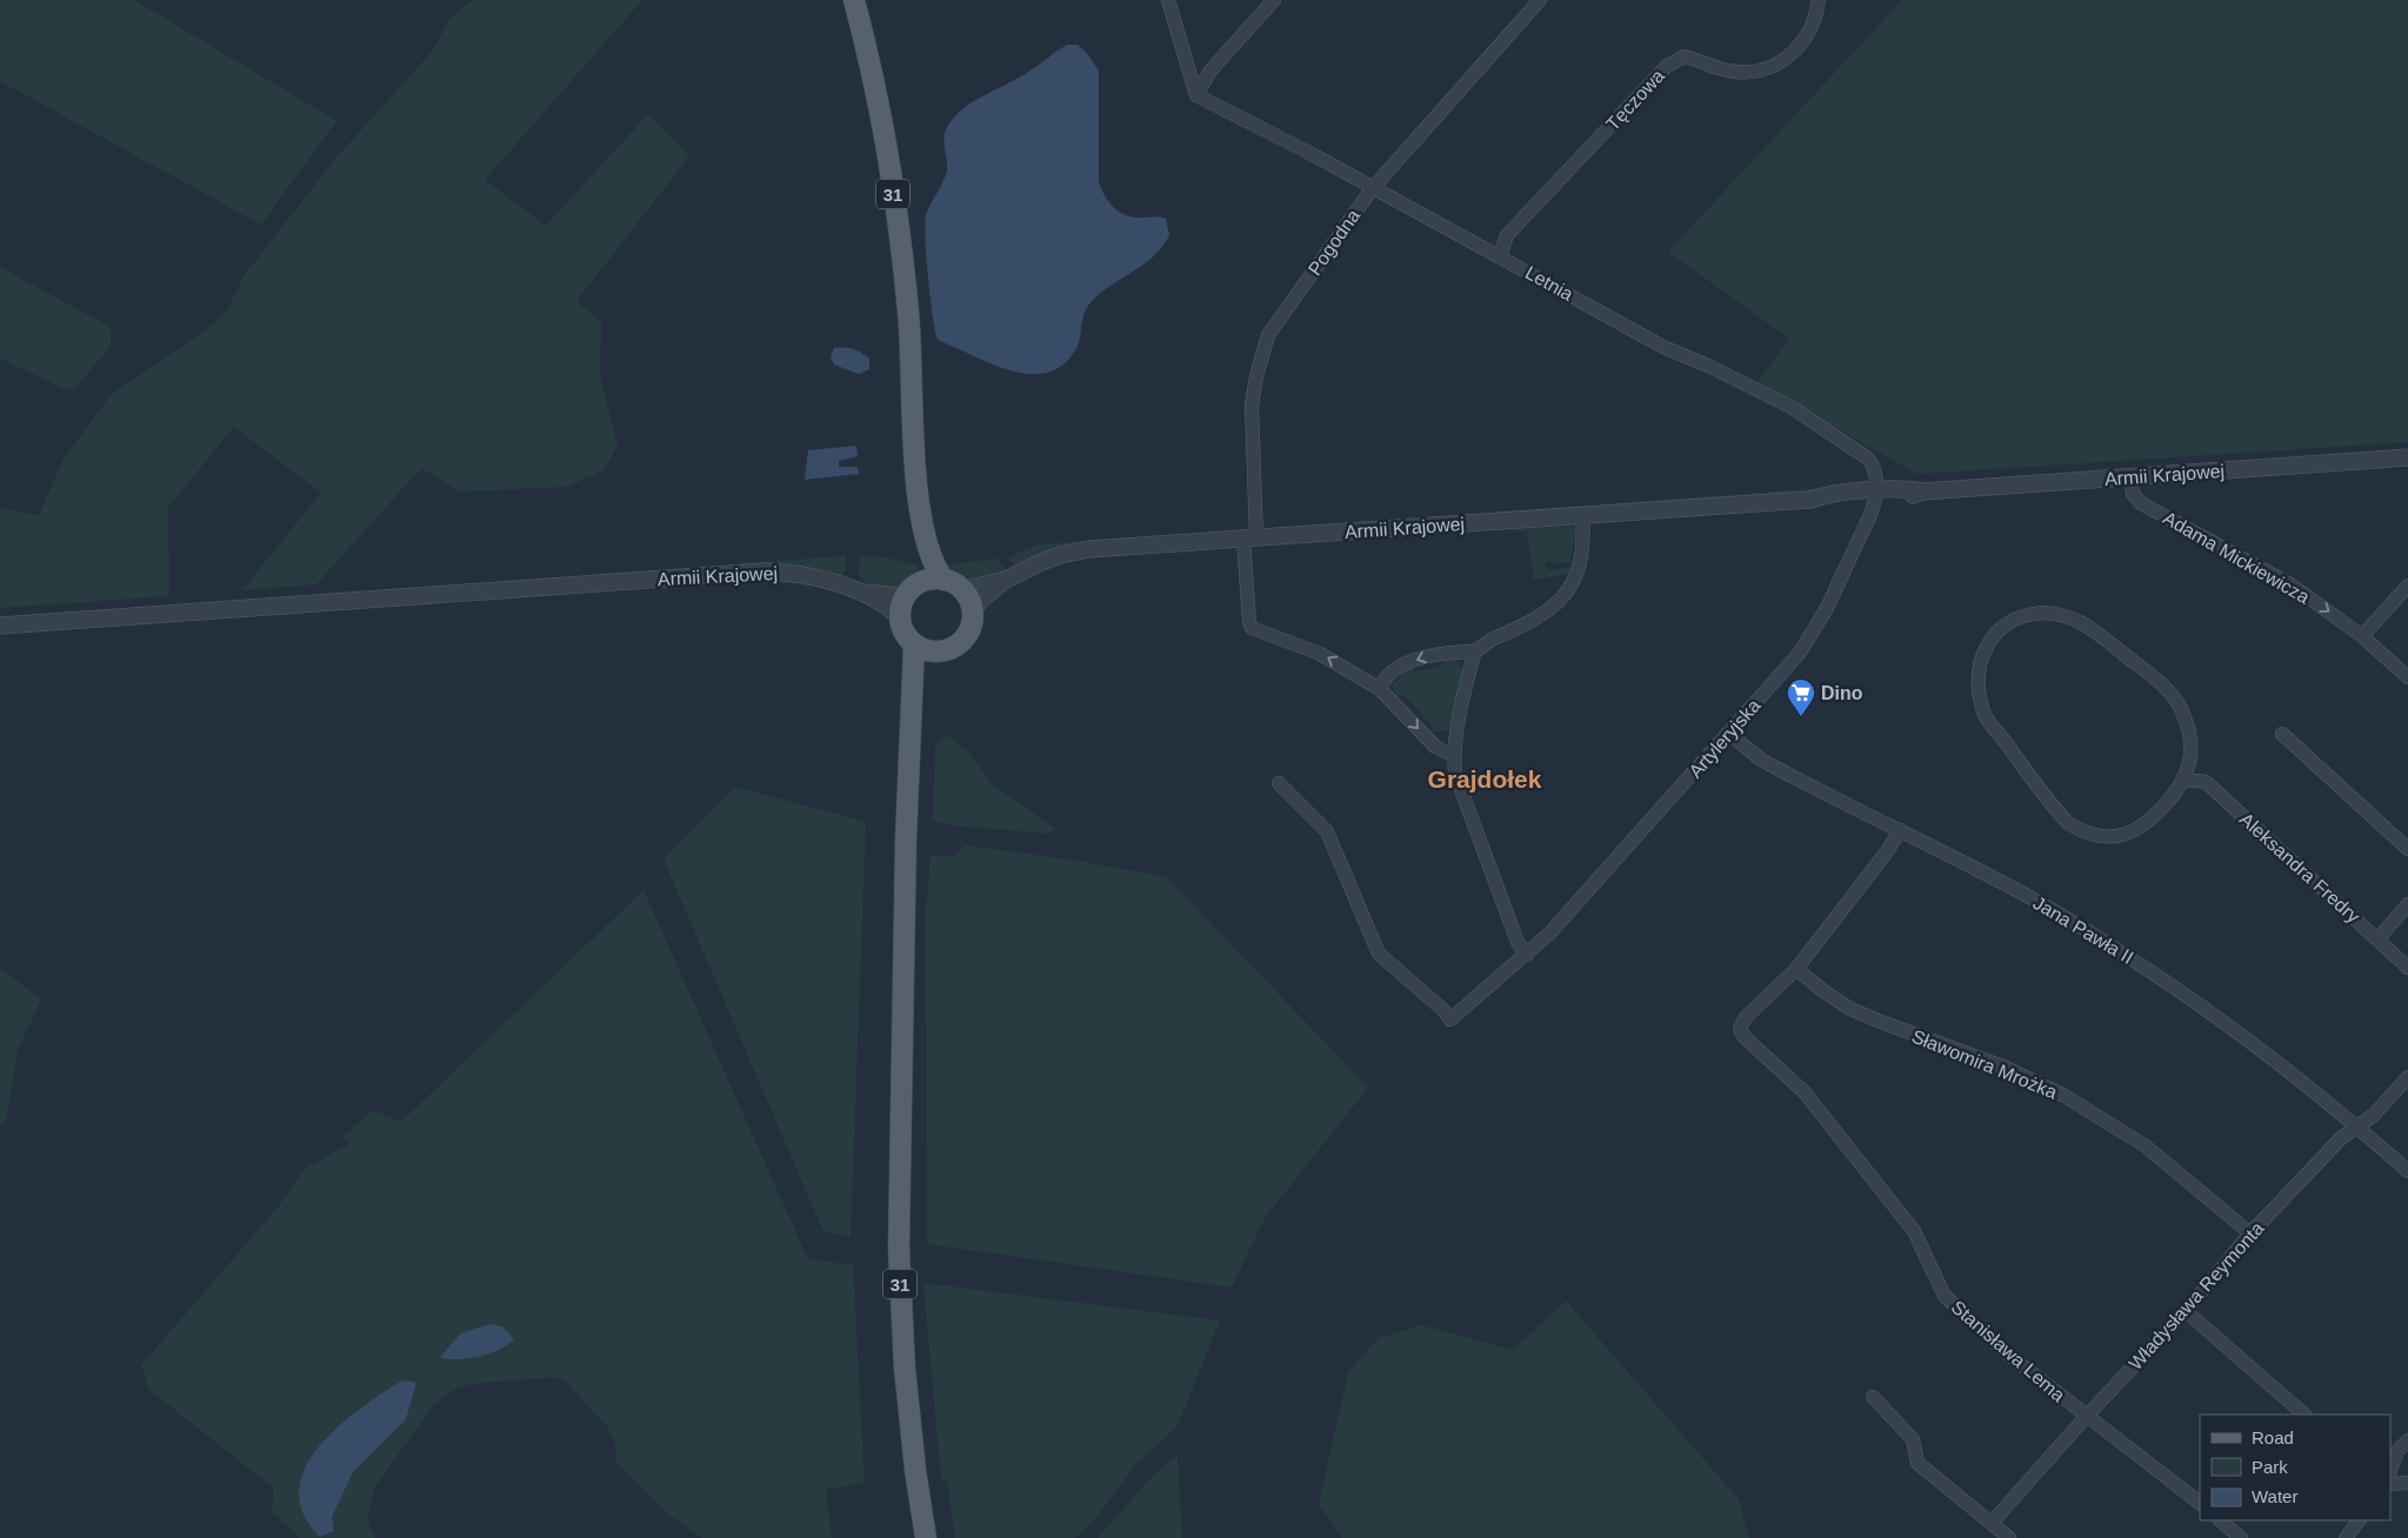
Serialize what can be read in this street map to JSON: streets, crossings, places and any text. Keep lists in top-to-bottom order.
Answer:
{
  "streets": {
    "main road": ["31"],
    "street": [
      "Tęczowa",
      "Pogodna",
      "Letnia",
      "Armii Krajowej",
      "Adama Mickiewicza",
      "Artyleryjska",
      "Aleksandra Fredry",
      "Jana Pawła II",
      "Sławomira Mrożka",
      "Władysława Reymonta",
      "Stanisława Lema"
    ]
  },
  "crossings": [
    ["Tęczowa", "Letnia"],
    ["31", "Armii Krajowej"],
    ["Pogodna", "Letnia"],
    ["Pogodna", "Armii Krajowej"],
    ["Letnia", "Armii Krajowej"],
    ["Letnia", "Artyleryjska"],
    ["Armii Krajowej", "Adama Mickiewicza"],
    ["Armii Krajowej", "Artyleryjska"],
    ["Artyleryjska", "Jana Pawła II"],
    ["Jana Pawła II", "Władysława Reymonta"],
    ["Sławomira Mrożka", "Władysława Reymonta"],
    ["Sławomira Mrożka", "Stanisława Lema"],
    ["Władysława Reymonta", "Stanisława Lema"]
  ],
  "one_way": ["Adama Mickiewicza"],
  "districts": ["Grajdołek"],
  "places": {
    "supermarket": ["Dino"]
  },
  "legend": ["Road", "Park", "Water"]
}
